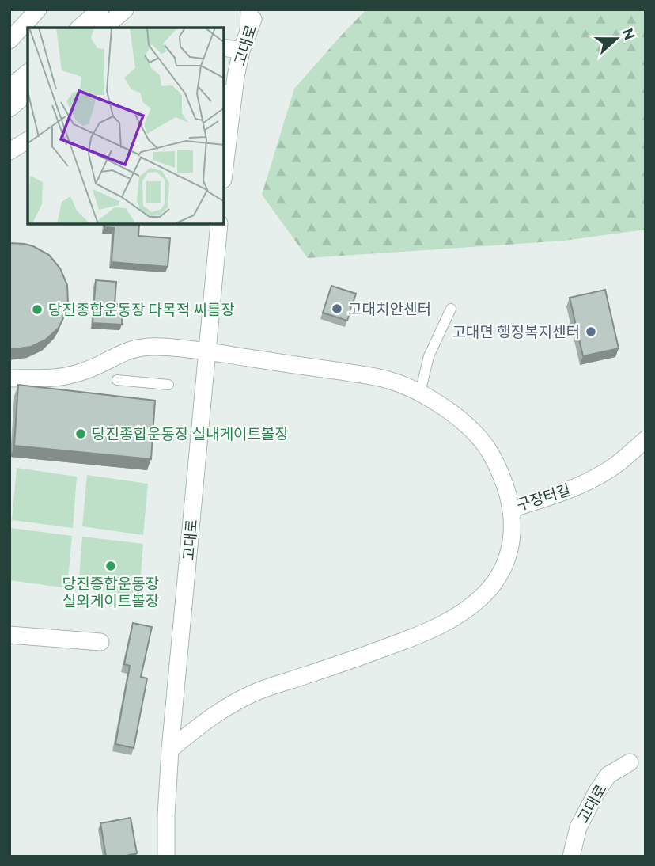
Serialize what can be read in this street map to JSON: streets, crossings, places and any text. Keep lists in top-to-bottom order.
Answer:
{
  "streets": {
    "street": ["고대로", "구장터길"]
  },
  "crossings": [
    ["고대로", "구장터길"]
  ],
  "places": [
    "고대치안센터",
    "당진종합운동장 다목적 씨름장",
    "고대면 행정복지센터",
    "당진종합운동장 실내게이트볼장",
    "당진종합운동장 실외게이트볼장"
  ],
  "north": "right"
}
